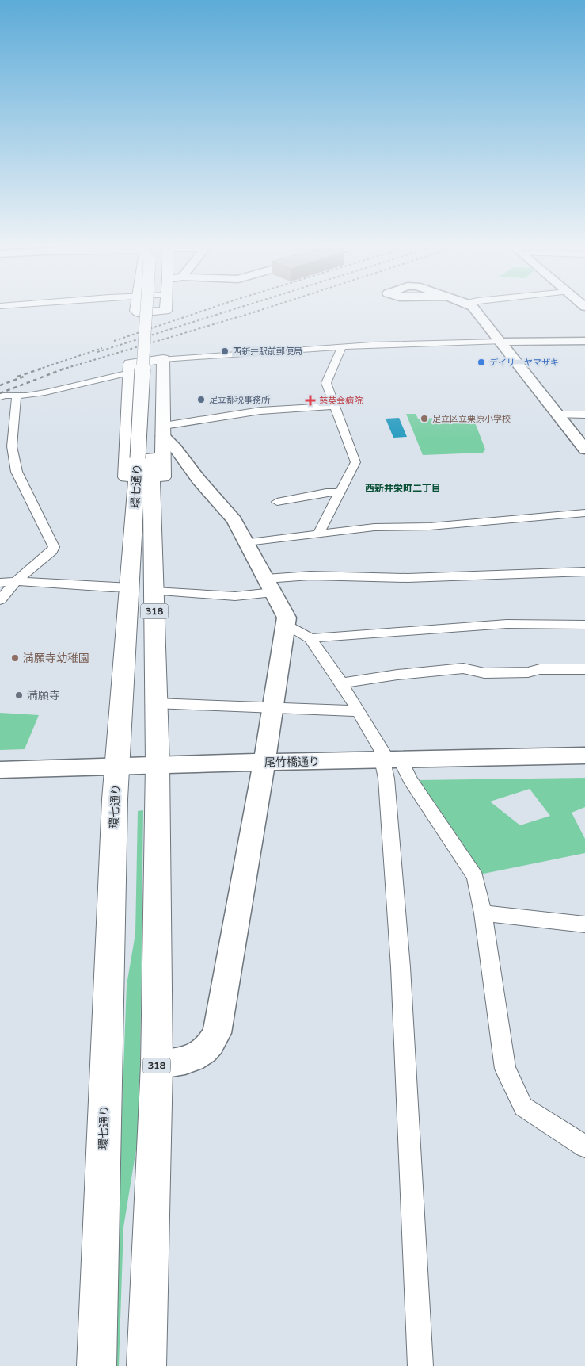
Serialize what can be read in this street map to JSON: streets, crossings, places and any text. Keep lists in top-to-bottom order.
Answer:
{
  "streets": {
    "main road": ["環七通り", "318"],
    "street": ["尾竹橋通り"]
  },
  "crossings": [
    ["環七通り", "尾竹橋通り"]
  ],
  "districts": ["西新井栄町二丁目"],
  "places": {
    "other": [
      "西新井駅前郵便局",
      "デイリーヤマザキ",
      "足立都税事務所",
      "足立区立栗原小学校",
      "満願寺幼稚園",
      "満願寺"
    ],
    "health": ["慈英会病院"]
  }
}
